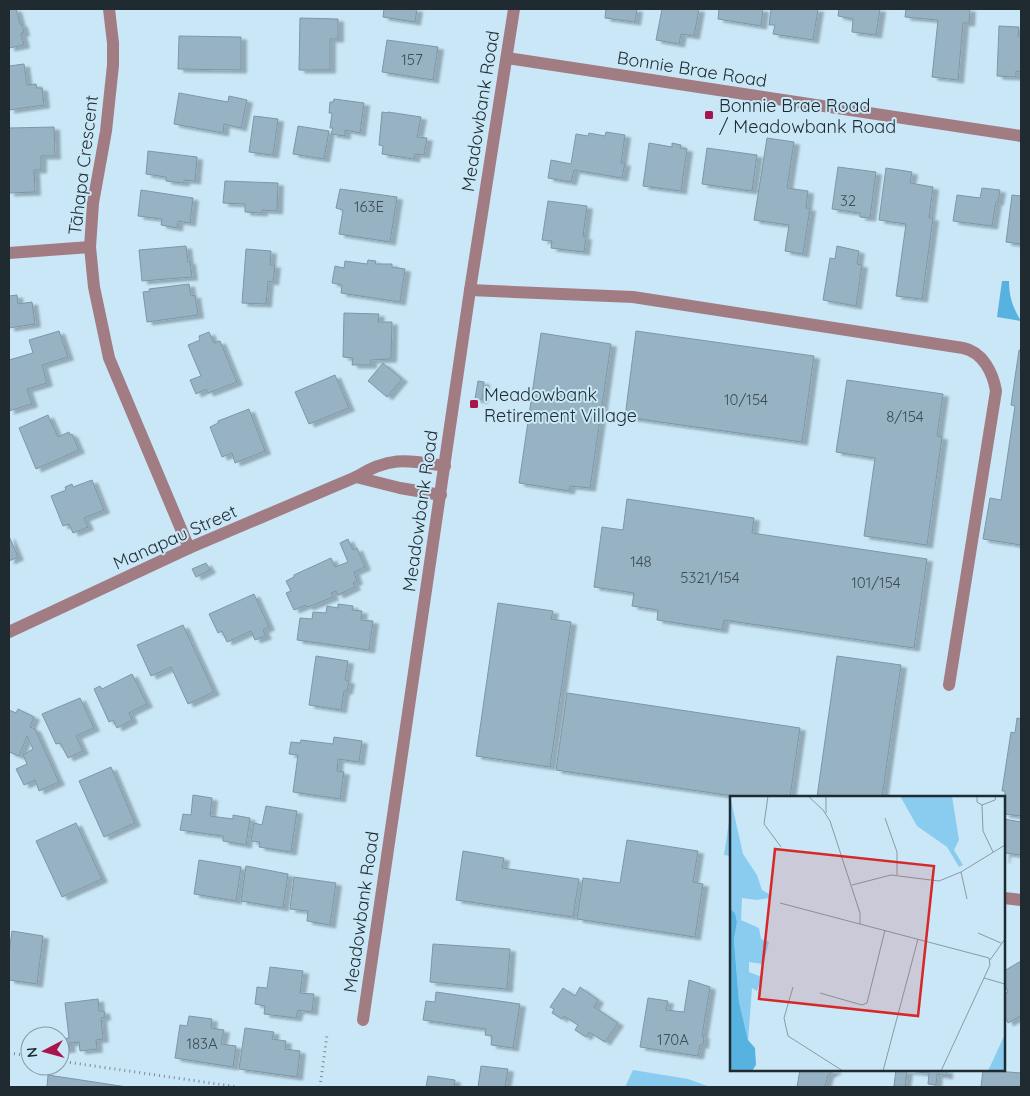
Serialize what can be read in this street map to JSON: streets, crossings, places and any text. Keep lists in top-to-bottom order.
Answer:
{
  "streets": {
    "street": [
      "Bonnie Brae Road",
      "Meadowbank Road",
      "Tāhapa Crescent",
      "Manapau Street"
    ]
  },
  "crossings": [
    ["Bonnie Brae Road", "Meadowbank Road"],
    ["Meadowbank Road", "Manapau Street"],
    ["Tāhapa Crescent", "Manapau Street"]
  ],
  "places": {
    "transit": ["Bonnie Brae Road / Meadowbank Road", "Meadowbank Retirement Village"]
  },
  "house_numbers": [
    "157",
    "32",
    "163E",
    "10/154",
    "8/154",
    "148",
    "5321/154",
    "101/154",
    "170A",
    "183A"
  ],
  "north": "left"
}
